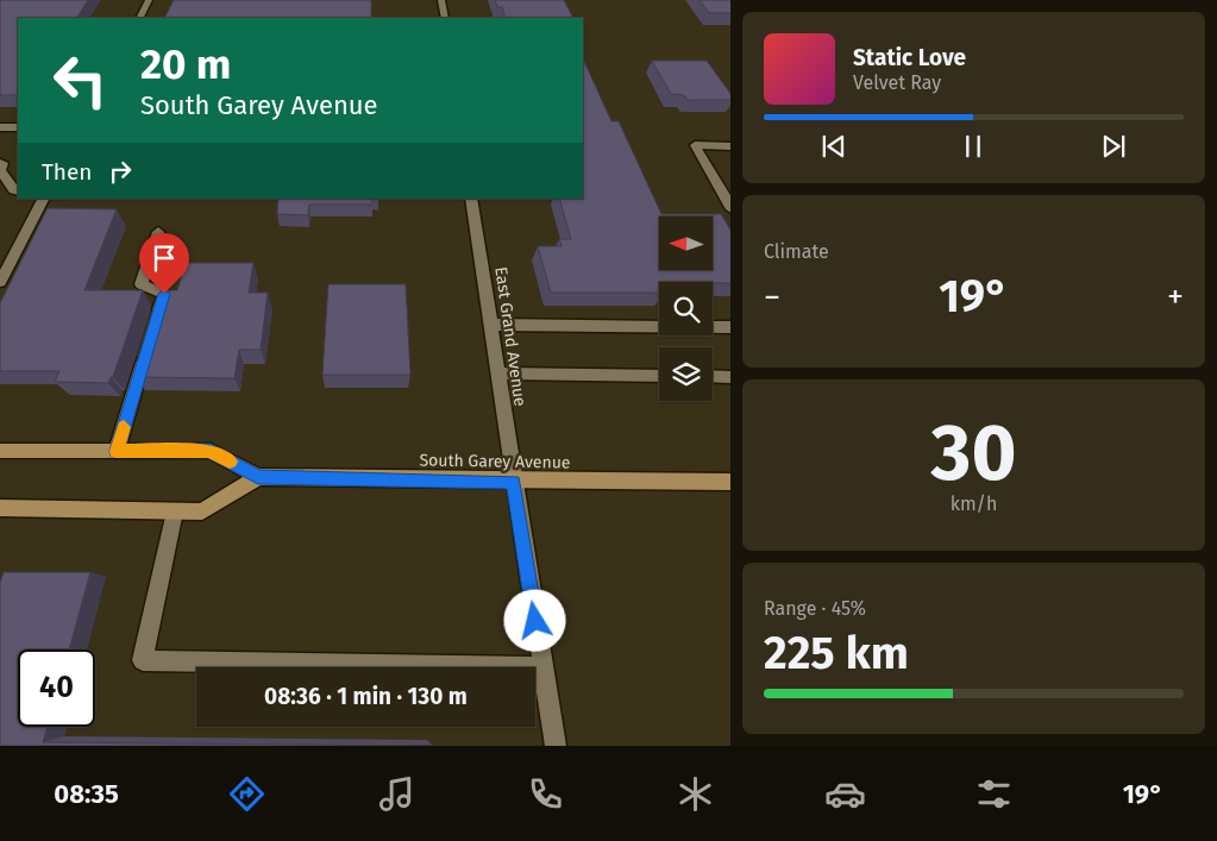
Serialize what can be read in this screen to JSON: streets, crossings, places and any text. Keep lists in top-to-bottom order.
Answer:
{
  "streets": {
    "main road": ["South Garey Avenue"],
    "street": ["East Grand Avenue"]
  },
  "crossings": [
    ["East Grand Avenue", "South Garey Avenue"]
  ],
  "north": "left",
  "page": {
    "turn": ["20 m", "South Garey Avenue"],
    "song": ["Static Love", "Velvet Ray"],
    "then": "Then",
    "tile": [
      "Climate",
      ["30", "km/h"],
      ["Range · 45%", "225 km"]
    ],
    "heat": ["−", "19°", "+"],
    "limit": "40",
    "trip": "08:36 · 1 min · 130 m",
    "tabs": ["08:35", "19°"]
  }
}
